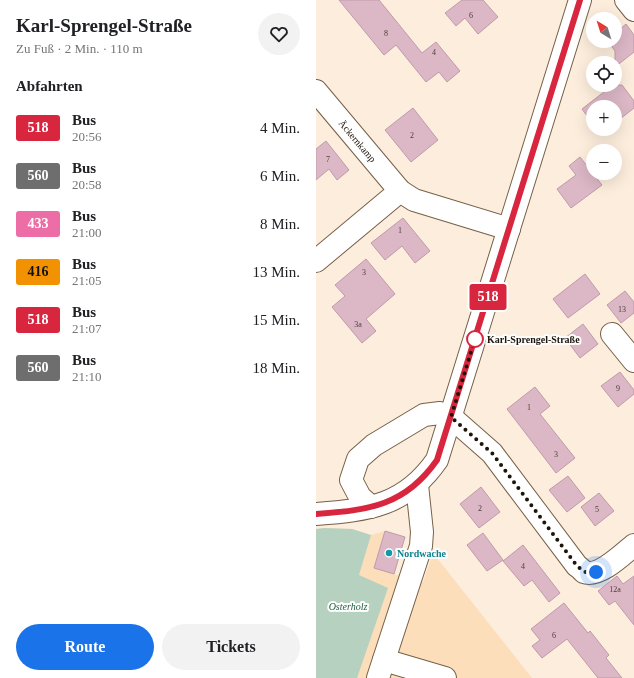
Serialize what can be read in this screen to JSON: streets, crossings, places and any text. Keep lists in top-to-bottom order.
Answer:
{
  "streets": {
    "street": ["Äckernkamp"]
  },
  "parks": ["Osterholz"],
  "places": ["Karl-Sprengel-Straße", "Nordwache"],
  "lines": ["bus line 518"],
  "house_numbers": [
    "6",
    "8",
    "4",
    "2",
    "7",
    "1",
    "3",
    "13",
    "3a",
    "9",
    "1",
    "3",
    "2",
    "5",
    "4",
    "12a",
    "6"
  ],
  "north": "top left",
  "page": {
    "heading": [
      ["Karl-Sprengel-Straße", "Zu Fuß · 2 Min. · 110 m"],
      "Abfahrten"
    ],
    "on_map": "518",
    "map_buttons": ["+", "−"],
    "list": [
      {
        "mark": "518",
        "name": "Bus",
        "note": "20:56",
        "value": "4 Min."
      },
      {
        "mark": "560",
        "name": "Bus",
        "note": "20:58",
        "value": "6 Min."
      },
      {
        "mark": "433",
        "name": "Bus",
        "note": "21:00",
        "value": "8 Min."
      },
      {
        "mark": "416",
        "name": "Bus",
        "note": "21:05",
        "value": "13 Min."
      },
      {
        "mark": "518",
        "name": "Bus",
        "note": "21:07",
        "value": "15 Min."
      },
      {
        "mark": "560",
        "name": "Bus",
        "note": "21:10",
        "value": "18 Min."
      }
    ],
    "buttons": ["Route", "Tickets"]
  }
}
